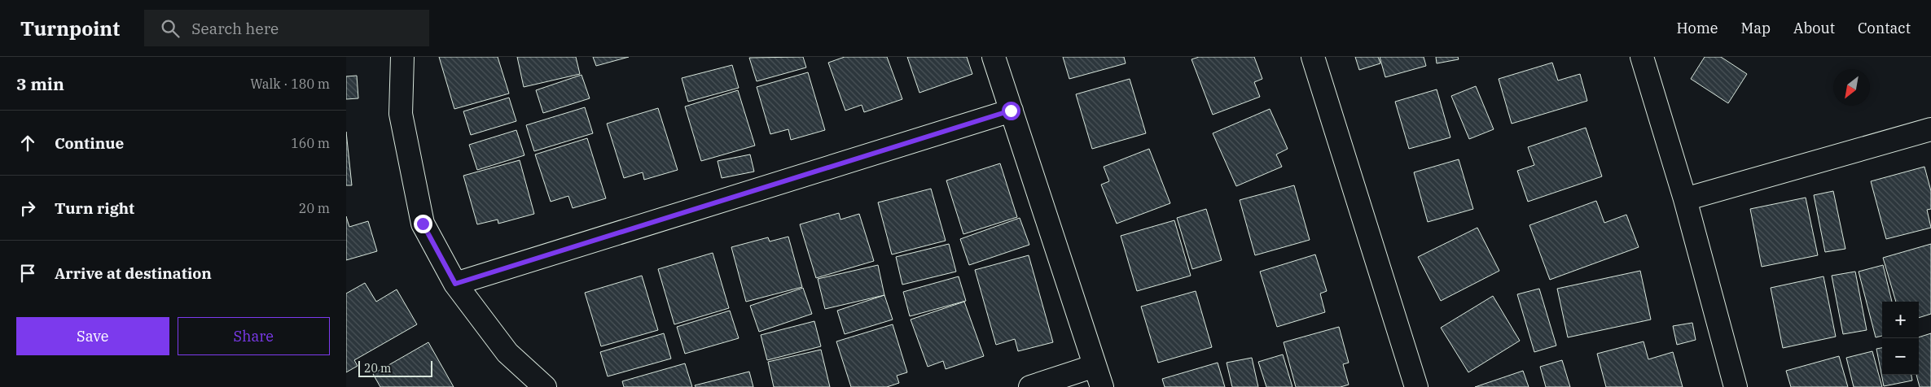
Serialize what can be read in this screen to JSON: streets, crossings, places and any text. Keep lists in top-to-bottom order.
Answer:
{
  "scale_bar": "20 m",
  "north": "bottom left",
  "page": {
    "header": "Turnpoint",
    "search": "Search here",
    "nav": [
      "Home",
      "Map",
      "About",
      "Contact"
    ],
    "heading": ["3 min", "Walk · 180 m"],
    "list": [
      ["Continue", "160 m"],
      ["Turn right", "20 m"],
      "Arrive at destination"
    ],
    "map_buttons": ["+", "−"],
    "buttons": ["Save", "Share"],
    "scale": "20 m"
  }
}
